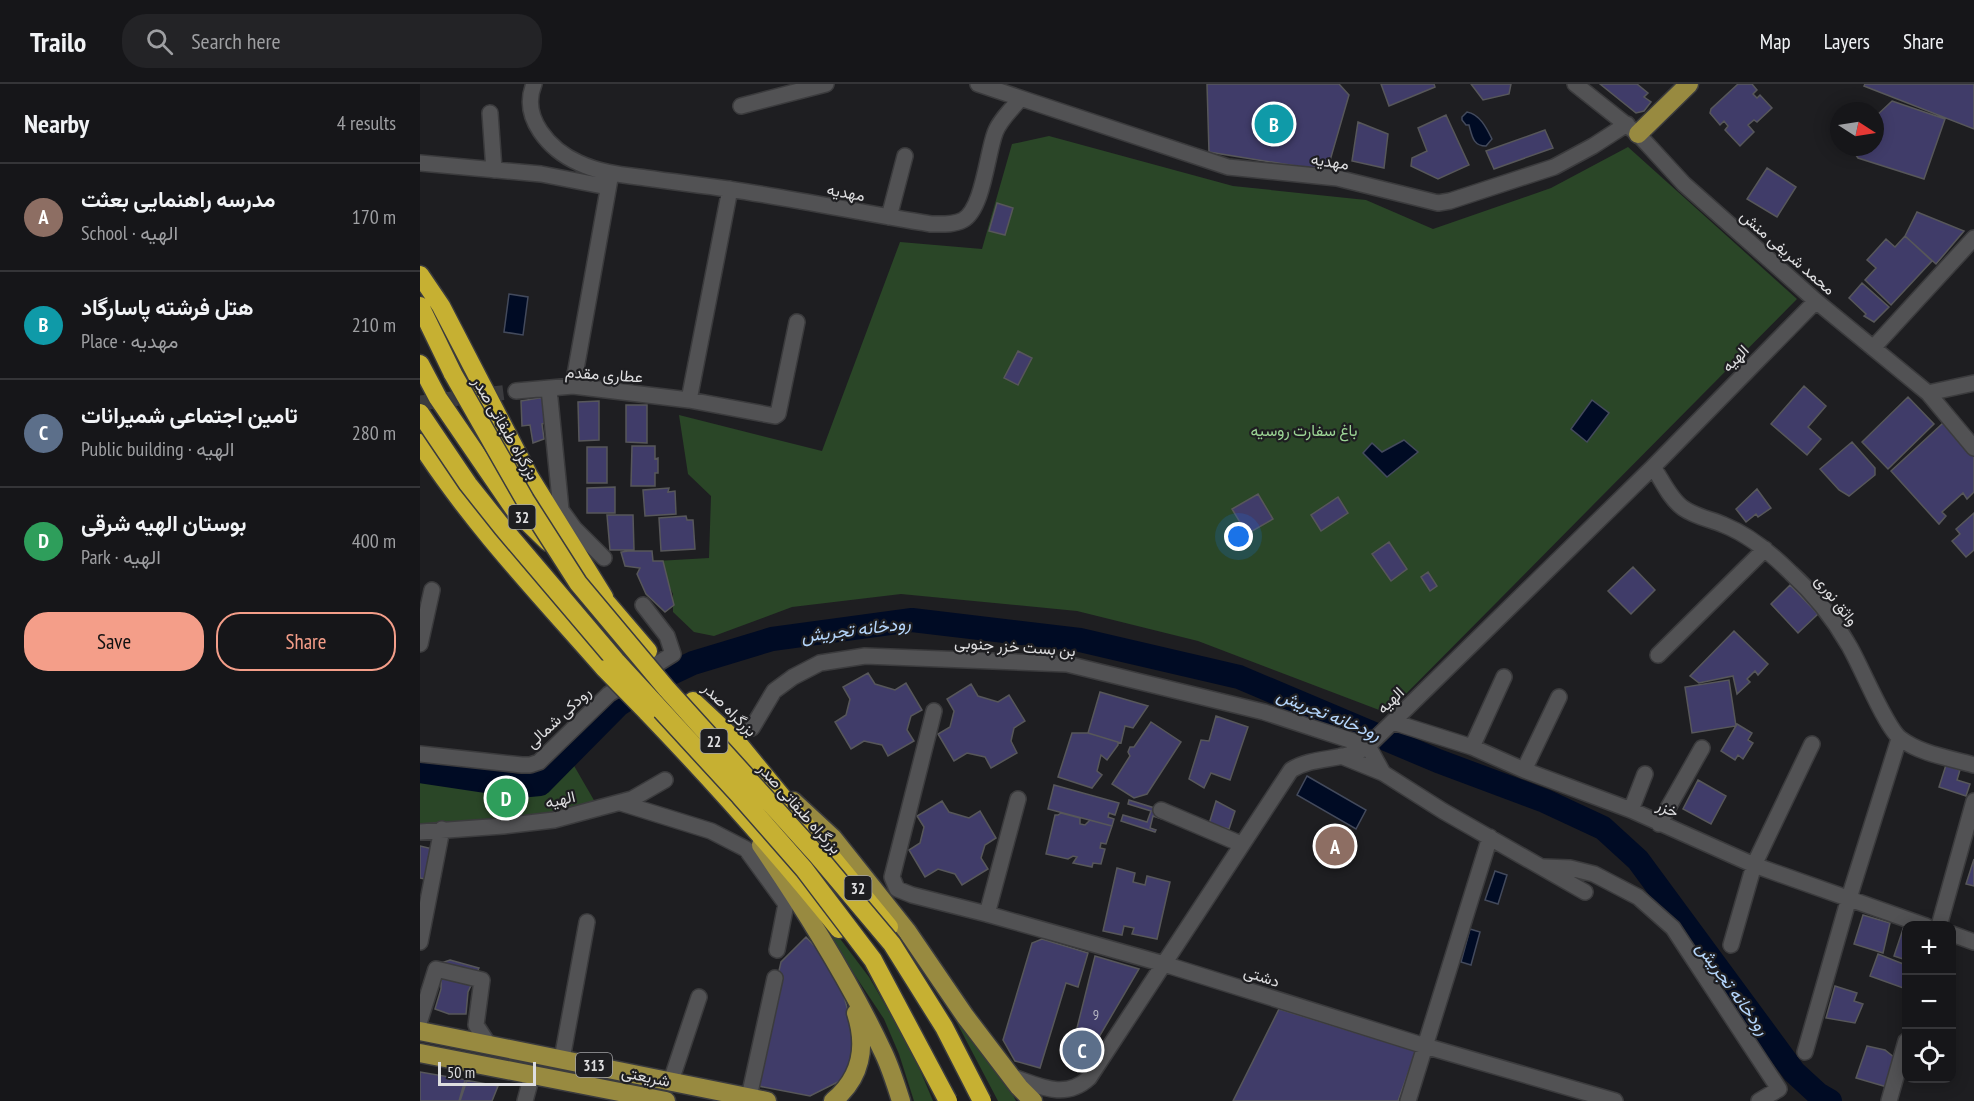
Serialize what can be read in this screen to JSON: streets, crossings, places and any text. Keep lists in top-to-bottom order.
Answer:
{
  "streets": {
    "highway": [
      "بزرگراه طبقاتی صدر",
      "32",
      "بزرگراه صدر",
      "22"
    ],
    "main road": ["313", "شریعتی"],
    "street": [
      "مهدیه",
      "محمد شریفی منش",
      "الهیه",
      "عطاری مقدم",
      "واثق نوری",
      "بن بست خزر جنوبی",
      "رودکی شمالی",
      "خزر",
      "دشتی"
    ]
  },
  "crossings": [
    ["مهدیه", "محمد شریفی منش"],
    ["محمد شریفی منش", "الهیه"],
    ["الهیه", "واثق نوری"],
    ["الهیه", "بن بست خزر جنوبی"],
    ["الهیه", "خزر"],
    ["الهیه", "دشتی"],
    ["بزرگراه طبقاتی صدر", "بزرگراه صدر"],
    ["بزرگراه طبقاتی صدر", "22"],
    ["32", "22"]
  ],
  "water": ["رودخانه تجریش"],
  "parks": ["باغ سفارت روسیه"],
  "house_numbers": ["9"],
  "scale_bar": "50 m",
  "north": "right",
  "page": {
    "header": "Trailo",
    "search": "Search here",
    "nav": ["Map", "Layers", "Share"],
    "heading": ["Nearby", "4 results"],
    "pins": [
      "B",
      "D",
      "A",
      "C"
    ],
    "list": [
      {
        "mark": "A",
        "name": "مدرسه راهنمایی بعثت",
        "note": "School · الهیه",
        "value": "170 m"
      },
      {
        "mark": "B",
        "name": "هتل فرشته پاسارگاد",
        "note": "Place · مهدیه",
        "value": "210 m"
      },
      {
        "mark": "C",
        "name": "تامین اجتماعی شمیرانات",
        "note": "Public building · الهیه",
        "value": "280 m"
      },
      {
        "mark": "D",
        "name": "بوستان الهیه شرقی",
        "note": "Park · الهیه",
        "value": "400 m"
      }
    ],
    "buttons": ["Save", "Share"],
    "map_buttons": ["+", "−"],
    "scale": "50 m"
  }
}
